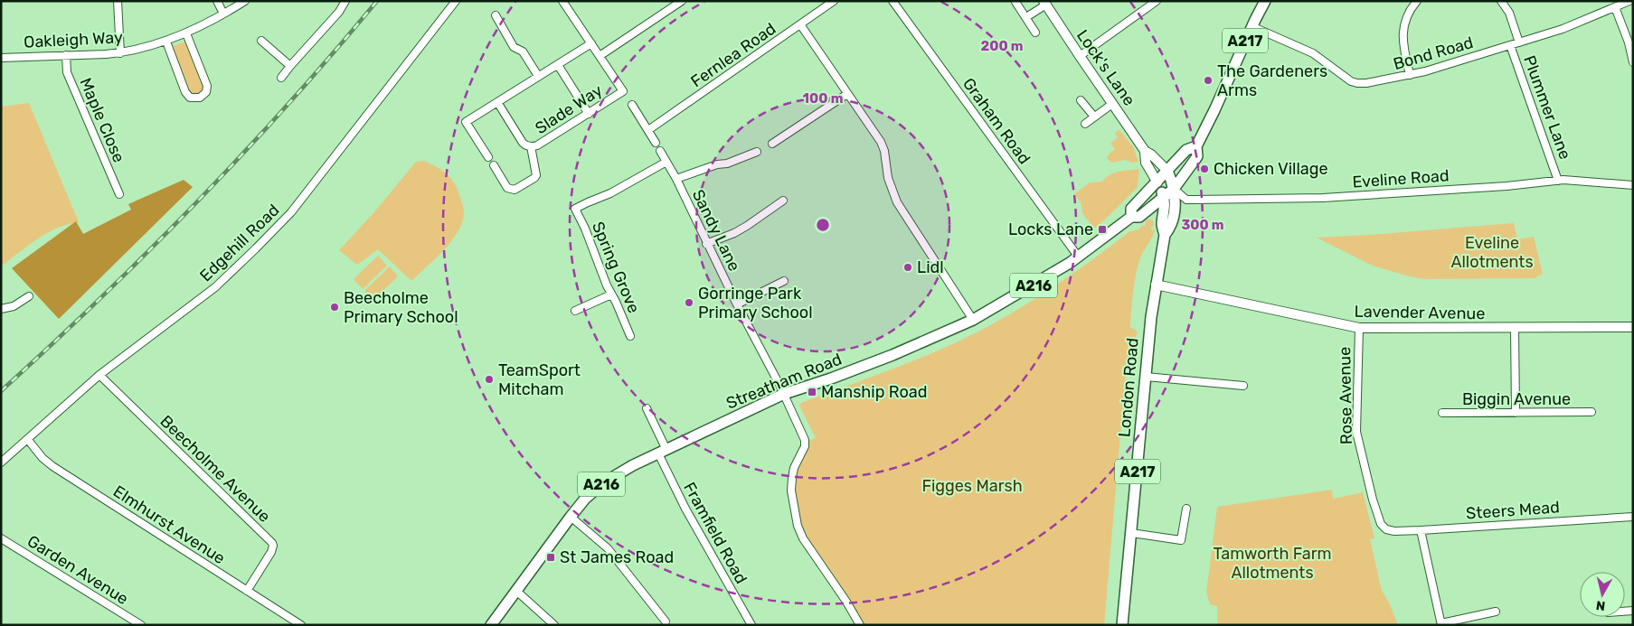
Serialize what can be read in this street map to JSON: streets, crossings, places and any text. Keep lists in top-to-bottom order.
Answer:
{
  "streets": {
    "main road": [
      "A217",
      "A216",
      "Streatham Road",
      "London Road"
    ],
    "street": [
      "Oakleigh Way",
      "Bond Road",
      "Fernlea Road",
      "Lock's Lane",
      "Plummer Lane",
      "Slade Way",
      "Maple Close",
      "Graham Road",
      "Eveline Road",
      "Sandy Lane",
      "Edgehill Road",
      "Spring Grove",
      "Lavender Avenue",
      "Rose Avenue",
      "Biggin Avenue",
      "Beecholme Avenue",
      "Steers Mead",
      "Elmhurst Avenue",
      "Framfield Road",
      "Garden Avenue"
    ]
  },
  "crossings": [
    ["Oakleigh Way", "Maple Close"],
    ["A217", "Bond Road"],
    ["A217", "Lock's Lane"],
    ["A217", "Eveline Road"],
    ["A217", "Streatham Road"],
    ["A217", "London Road"],
    ["Bond Road", "Plummer Lane"],
    ["Lock's Lane", "Streatham Road"],
    ["Lock's Lane", "London Road"],
    ["Plummer Lane", "Eveline Road"],
    ["Graham Road", "Streatham Road"],
    ["Eveline Road", "Streatham Road"],
    ["Eveline Road", "London Road"],
    ["Sandy Lane", "Spring Grove"],
    ["Sandy Lane", "Streatham Road"],
    ["Edgehill Road", "Beecholme Avenue"],
    ["Edgehill Road", "Elmhurst Avenue"],
    ["Lavender Avenue", "London Road"],
    ["Lavender Avenue", "Rose Avenue"],
    ["Streatham Road", "London Road"],
    ["Streatham Road", "Framfield Road"],
    ["Rose Avenue", "Steers Mead"],
    ["Beecholme Avenue", "Elmhurst Avenue"]
  ],
  "parks": ["Eveline Allotments", "Figges Marsh", "Tamworth Farm Allotments"],
  "places": {
    "other": [
      "The Gardeners Arms",
      "Chicken Village",
      "Lidl",
      "Gorringe Park Primary School",
      "Beecholme Primary School",
      "TeamSport Mitcham"
    ],
    "transit": ["Locks Lane", "Manship Road", "St James Road"]
  },
  "north": "bottom",
  "rings": ["200 m", "100 m", "300 m"]
}
